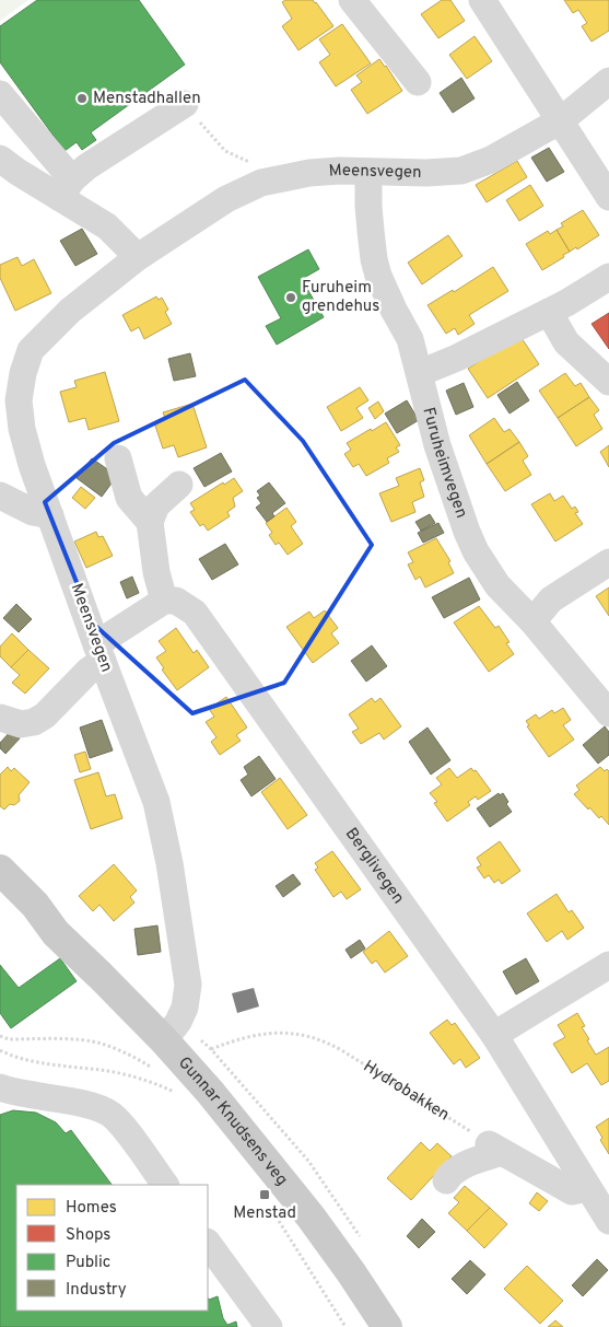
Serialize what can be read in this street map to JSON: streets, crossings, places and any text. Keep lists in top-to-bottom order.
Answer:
{
  "streets": {
    "main road": ["Gunnar Knudsens veg"],
    "street": ["Meensvegen", "Furuheimvegen", "Berglivegen"],
    "path": ["Hydrobakken"]
  },
  "crossings": [
    ["Meensvegen", "Furuheimvegen"],
    ["Meensvegen", "Gunnar Knudsens veg"]
  ],
  "places": {
    "other": ["Menstadhallen", "Furuheim grendehus"],
    "transit": ["Menstad"]
  },
  "legend": [
    "Homes",
    "Shops",
    "Public",
    "Industry"
  ]
}
